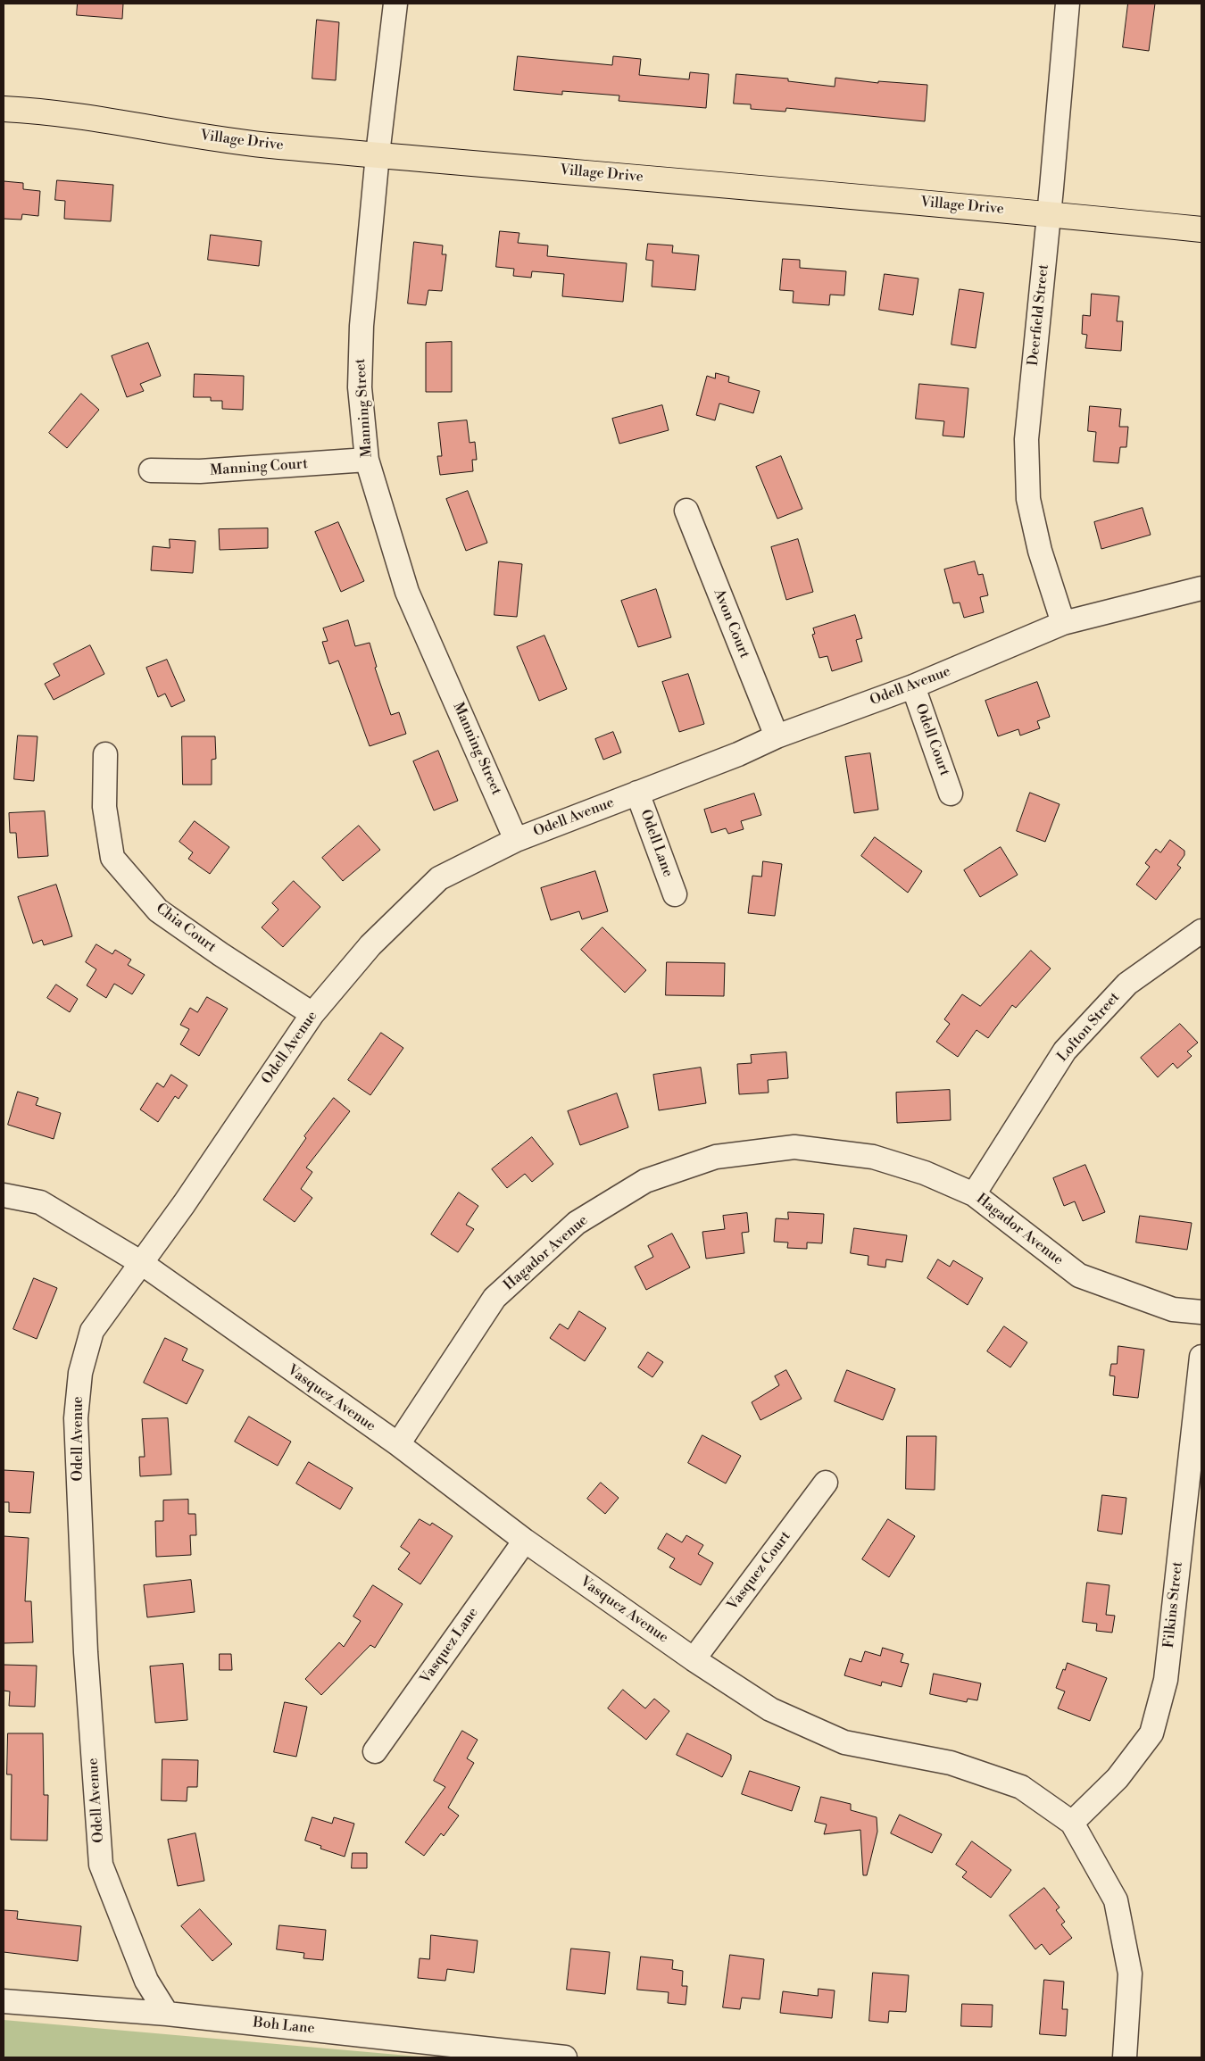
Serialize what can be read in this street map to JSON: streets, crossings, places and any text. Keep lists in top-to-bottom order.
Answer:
{
  "streets": {
    "main road": ["Village Drive"],
    "street": [
      "Deerfield Street",
      "Manning Street",
      "Manning Court",
      "Avon Court",
      "Odell Avenue",
      "Odell Court",
      "Odell Lane",
      "Chia Court",
      "Lofton Street",
      "Hagador Avenue",
      "Vasquez Avenue",
      "Vasquez Court",
      "Filkins Street",
      "Vasquez Lane",
      "Boh Lane"
    ]
  },
  "crossings": [
    ["Village Drive", "Deerfield Street"],
    ["Village Drive", "Manning Street"],
    ["Deerfield Street", "Odell Avenue"],
    ["Manning Street", "Manning Court"],
    ["Manning Street", "Odell Avenue"],
    ["Avon Court", "Odell Avenue"],
    ["Odell Avenue", "Odell Court"],
    ["Odell Avenue", "Odell Lane"],
    ["Odell Avenue", "Chia Court"],
    ["Odell Avenue", "Vasquez Avenue"],
    ["Odell Avenue", "Boh Lane"],
    ["Lofton Street", "Hagador Avenue"],
    ["Hagador Avenue", "Vasquez Avenue"],
    ["Vasquez Avenue", "Vasquez Court"],
    ["Vasquez Avenue", "Filkins Street"],
    ["Vasquez Avenue", "Vasquez Lane"]
  ]
}
